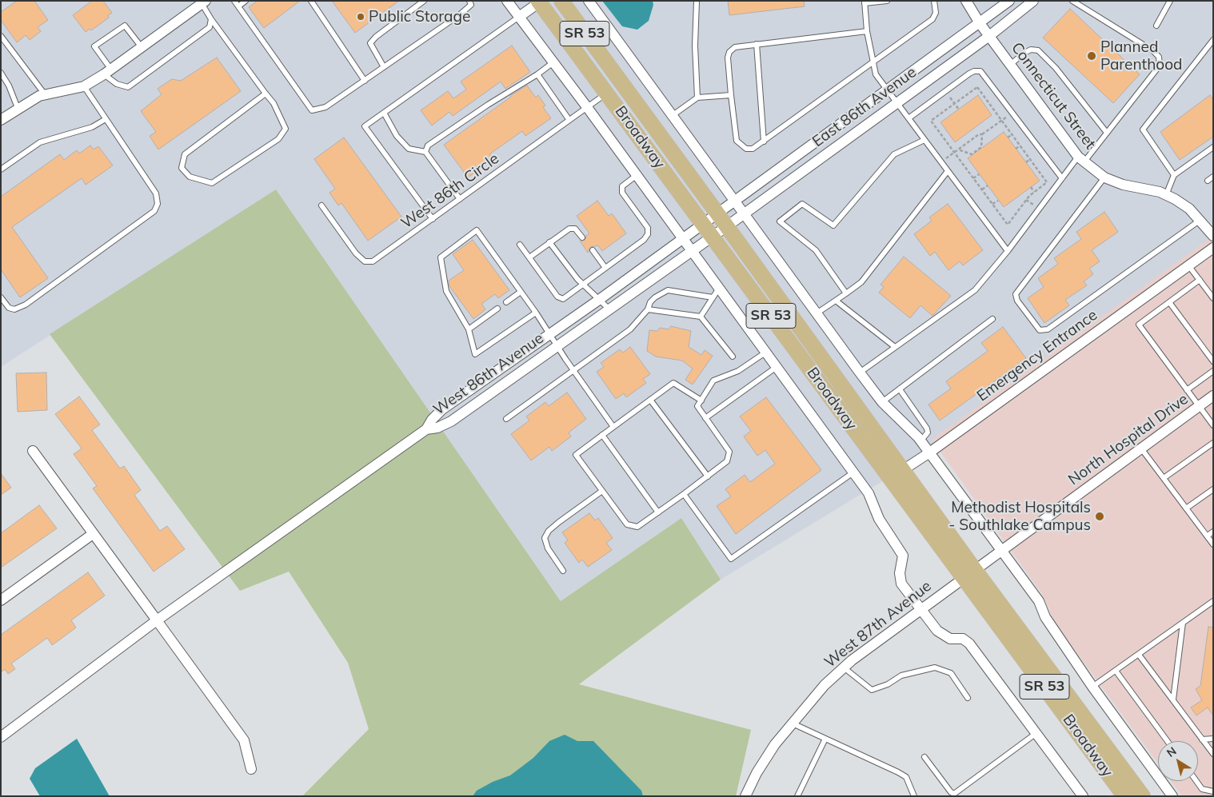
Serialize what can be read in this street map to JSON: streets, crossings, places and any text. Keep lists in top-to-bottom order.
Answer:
{
  "streets": {
    "main road": ["SR 53", "Broadway"],
    "street": [
      "Connecticut Street",
      "East 86th Avenue",
      "Emergency Entrance",
      "West 86th Avenue",
      "North Hospital Drive",
      "West 87th Avenue"
    ],
    "lane": ["West 86th Circle"]
  },
  "crossings": [
    ["Connecticut Street", "East 86th Avenue"],
    ["East 86th Avenue", "Broadway"],
    ["East 86th Avenue", "West 86th Avenue"],
    ["Broadway", "West 86th Circle"],
    ["Broadway", "Emergency Entrance"],
    ["Broadway", "West 86th Avenue"],
    ["Broadway", "North Hospital Drive"],
    ["Broadway", "West 87th Avenue"],
    ["North Hospital Drive", "West 87th Avenue"]
  ],
  "places": ["Public Storage", "Planned Parenthood", "Methodist Hospitals - Southlake Campus"],
  "north": "top left"
}
